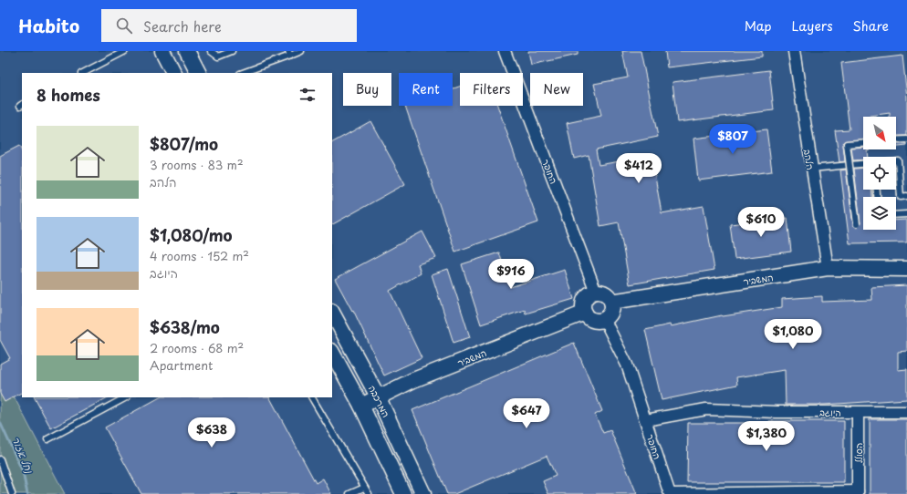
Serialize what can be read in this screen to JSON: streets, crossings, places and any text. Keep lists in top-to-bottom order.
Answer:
{
  "streets": {
    "street": [
      "הלהב",
      "החופר",
      "המשביר",
      "המרכבה",
      "היוגב",
      "הסולל"
    ]
  },
  "crossings": [
    ["הלהב", "המשביר"],
    ["החופר", "המשביר"],
    ["החופר", "היוגב"],
    ["המשביר", "המרכבה"],
    ["היוגב", "הסולל"]
  ],
  "water": ["נחל אזור"],
  "north": "bottom right",
  "page": {
    "header": "Habito",
    "search": "Search here",
    "nav": ["Map", "Layers", "Share"],
    "chip": [
      "Buy",
      "Rent",
      "Filters",
      "New"
    ],
    "heading": "8 homes",
    "list": [
      {
        "name": "$807/mo",
        "note": "3 rooms · 83 m² · הלהב"
      },
      {
        "name": "$1,080/mo",
        "note": "4 rooms · 152 m² · היוגב"
      },
      {
        "name": "$638/mo",
        "note": "2 rooms · 68 m² · Apartment"
      }
    ],
    "price": [
      "$807",
      "$412",
      "$610",
      "$916",
      "$1,080",
      "$647",
      "$638",
      "$1,380"
    ]
  }
}
